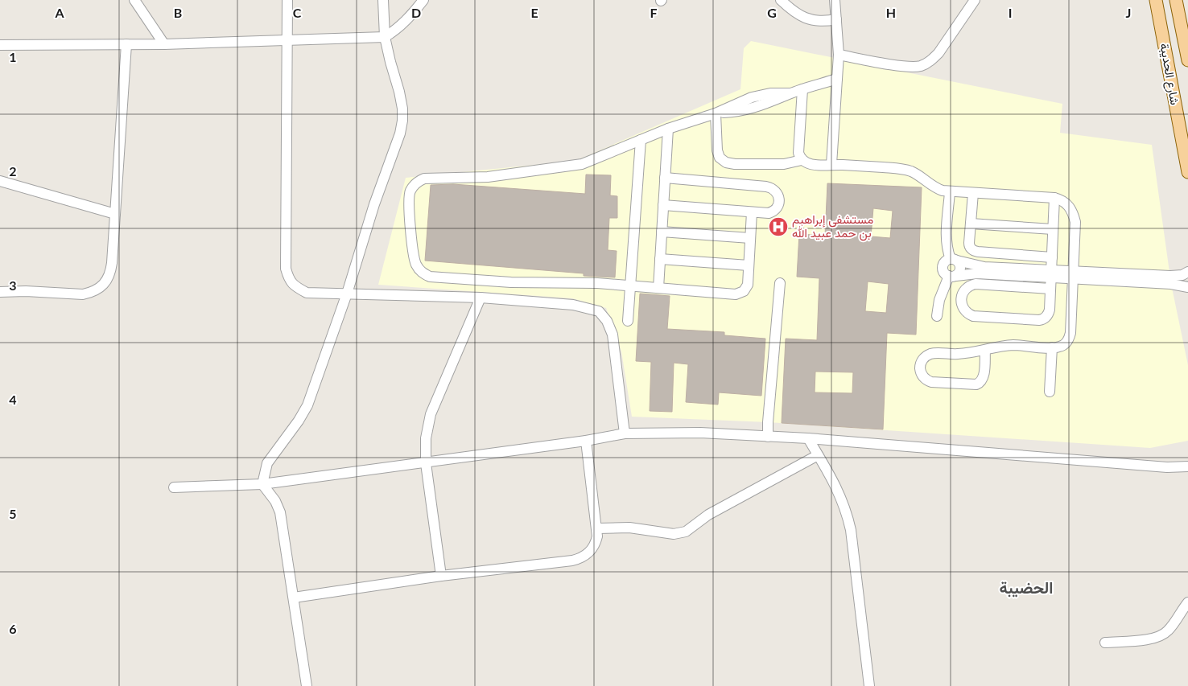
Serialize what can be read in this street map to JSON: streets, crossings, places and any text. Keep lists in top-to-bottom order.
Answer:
{
  "streets": {
    "main road": ["شارع الحديبة"]
  },
  "districts": ["الحضيبة"],
  "places": {
    "hospital": ["مستشفى إبراهيم بن حمد عبيد الله"]
  },
  "grid": {
    "columns": [
      "A",
      "B",
      "C",
      "D",
      "E",
      "F",
      "G",
      "H",
      "I",
      "J"
    ],
    "rows": [
      "1",
      "2",
      "3",
      "4",
      "5",
      "6"
    ]
  }
}
